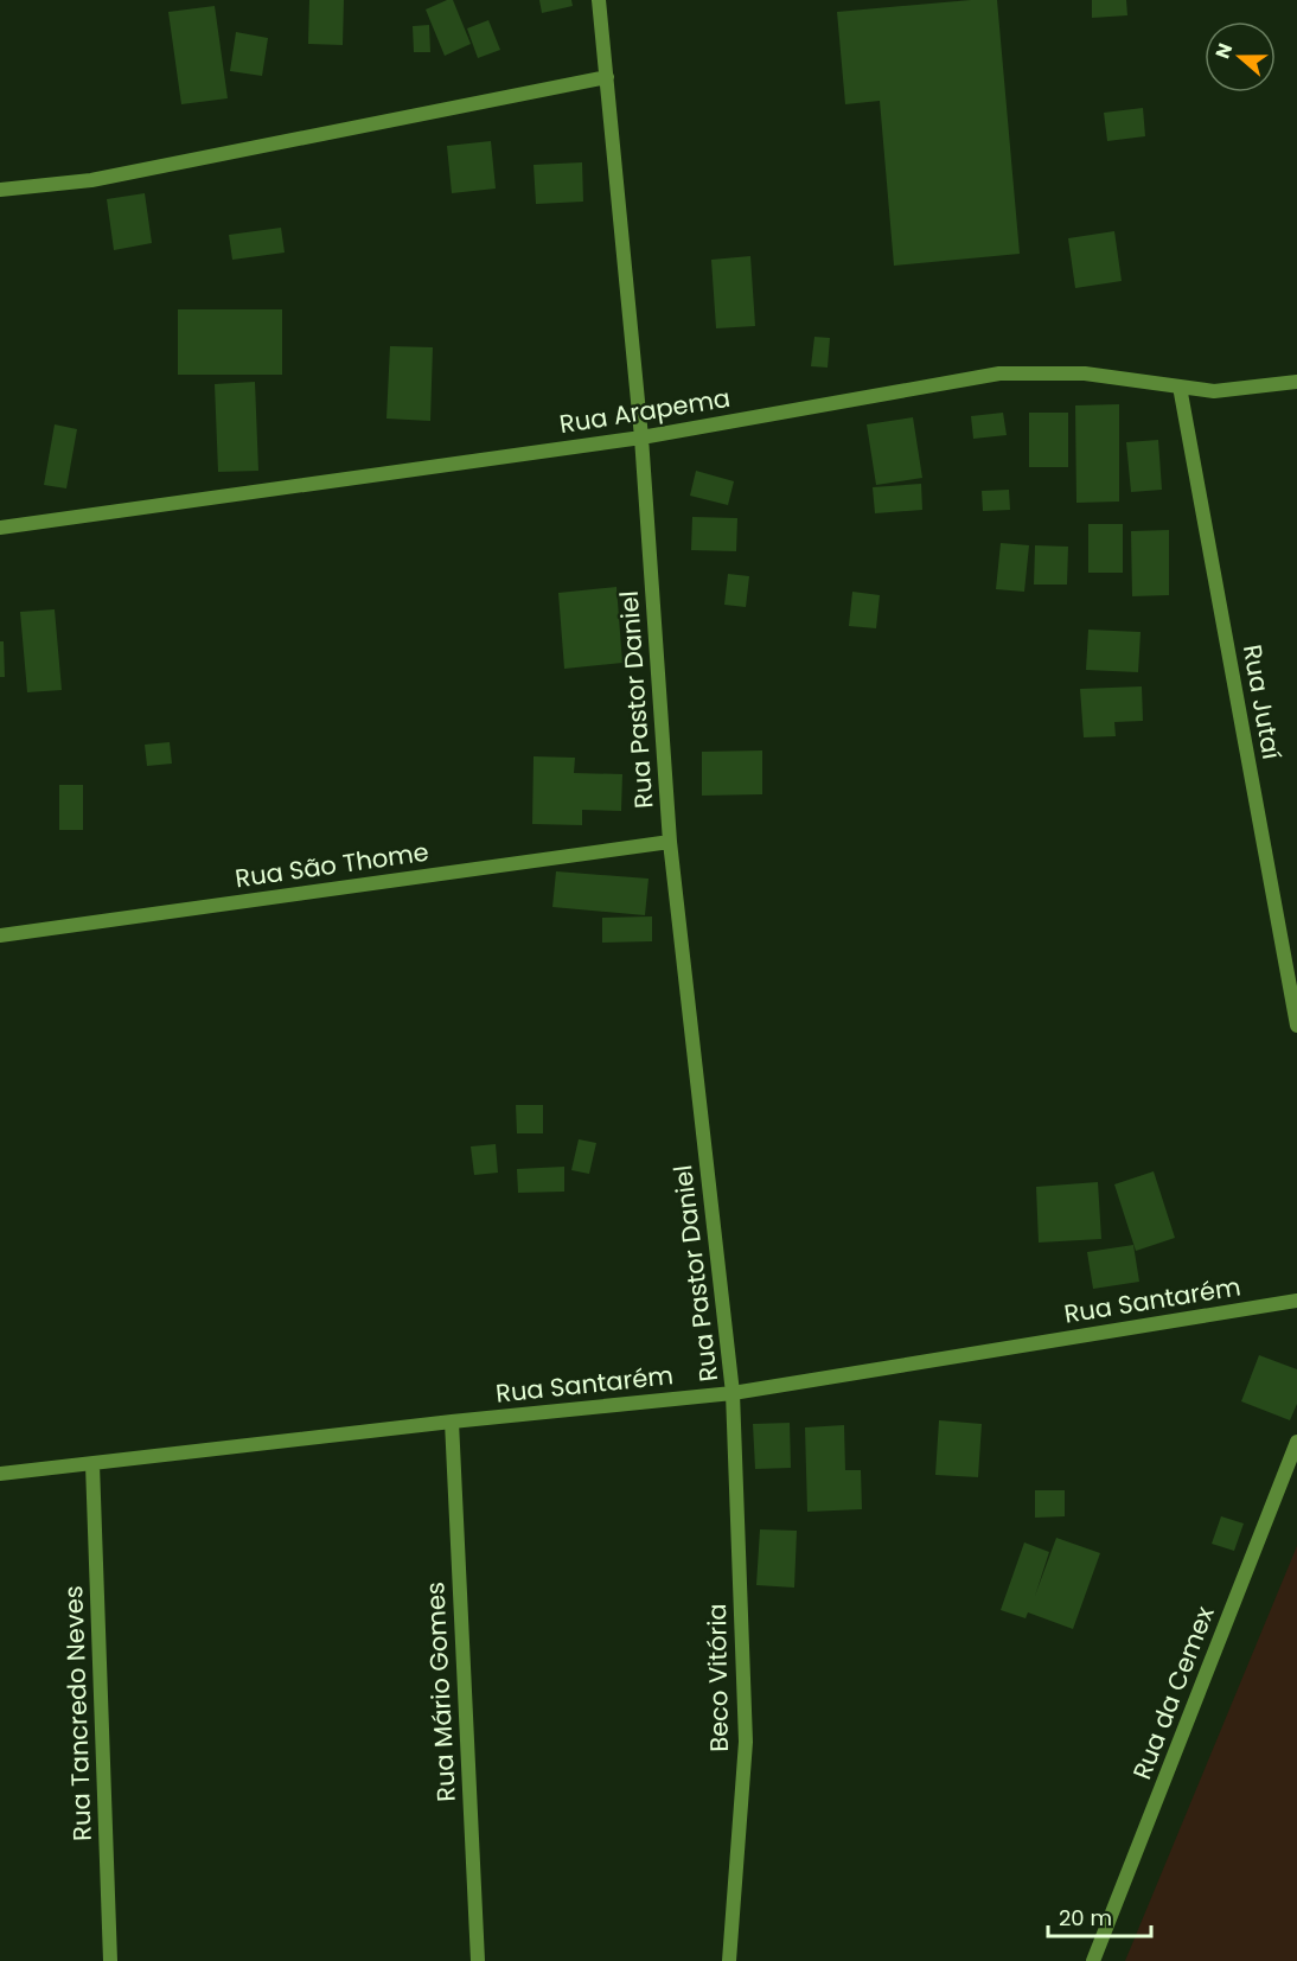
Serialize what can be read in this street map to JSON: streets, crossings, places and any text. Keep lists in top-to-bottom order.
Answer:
{
  "streets": {
    "street": [
      "Rua Arapema",
      "Rua Pastor Daniel",
      "Rua Jutaí",
      "Rua São Thome",
      "Rua Santarém",
      "Beco Vitória",
      "Rua Mário Gomes",
      "Rua da Cemex",
      "Rua Tancredo Neves"
    ]
  },
  "crossings": [
    ["Rua Arapema", "Rua Pastor Daniel"],
    ["Rua Arapema", "Rua Jutaí"],
    ["Rua Pastor Daniel", "Rua São Thome"],
    ["Rua Pastor Daniel", "Rua Santarém"],
    ["Rua Pastor Daniel", "Beco Vitória"],
    ["Rua Santarém", "Beco Vitória"],
    ["Rua Santarém", "Rua Mário Gomes"],
    ["Rua Santarém", "Rua Tancredo Neves"]
  ],
  "scale_bar": "20 m",
  "north": "left"
}
